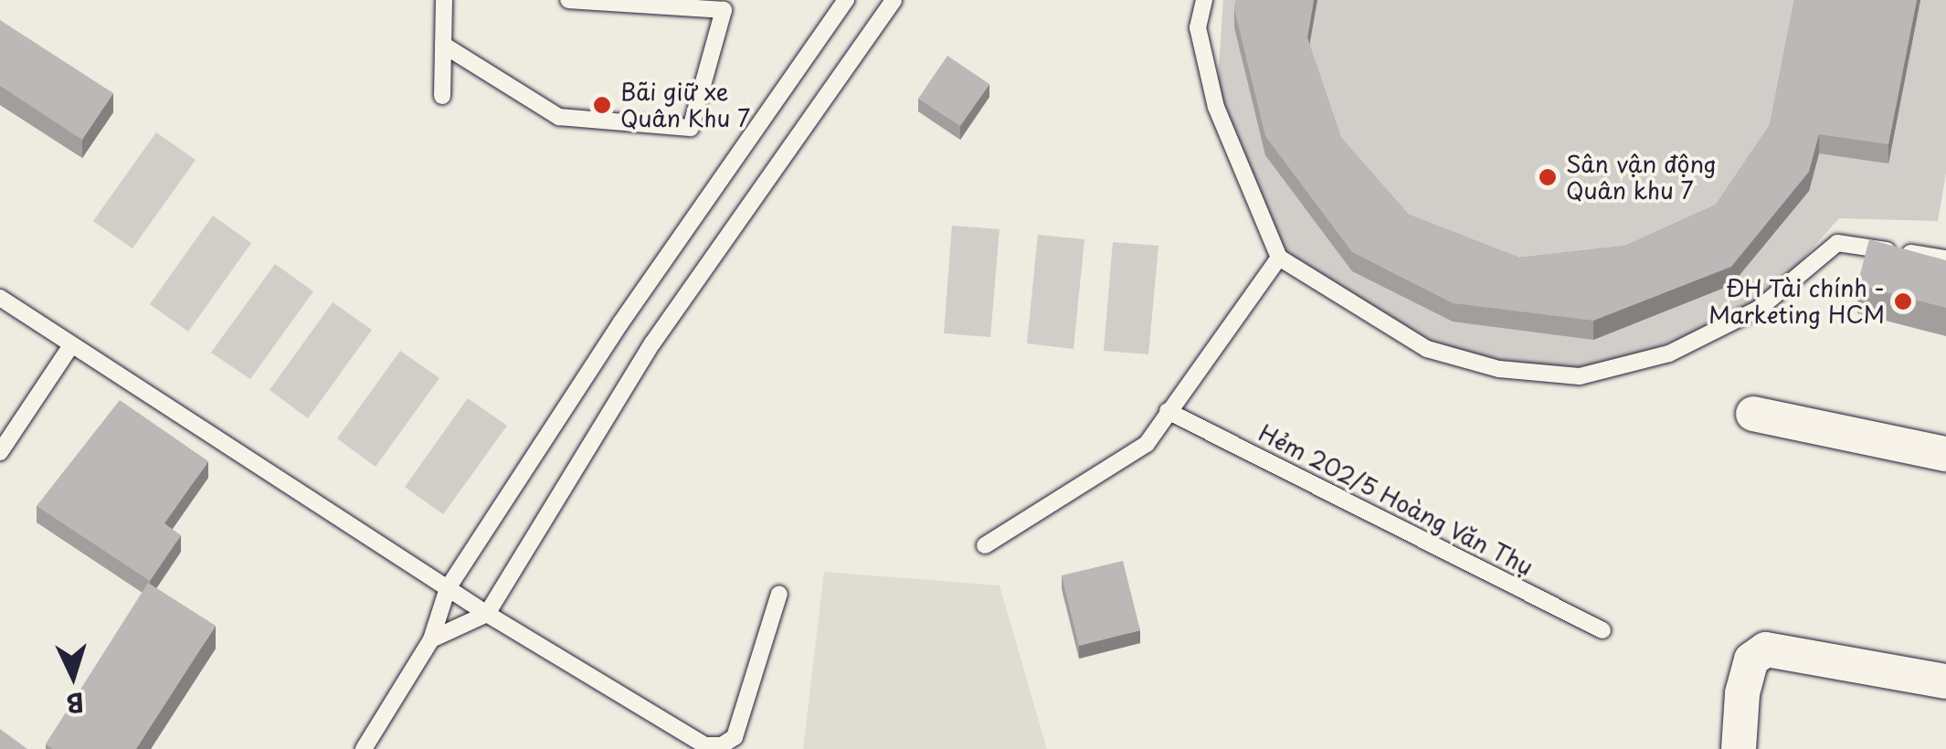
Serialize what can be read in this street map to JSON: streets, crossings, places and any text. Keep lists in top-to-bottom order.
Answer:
{
  "streets": {
    "lane": ["Hẻm 202/5 Hoàng Văn Thụ"]
  },
  "places": ["Bãi giữ xe Quân Khu 7", "Sân vận động Quân khu 7", "ĐH Tài chính - Marketing HCM"],
  "north": "bottom"
}
